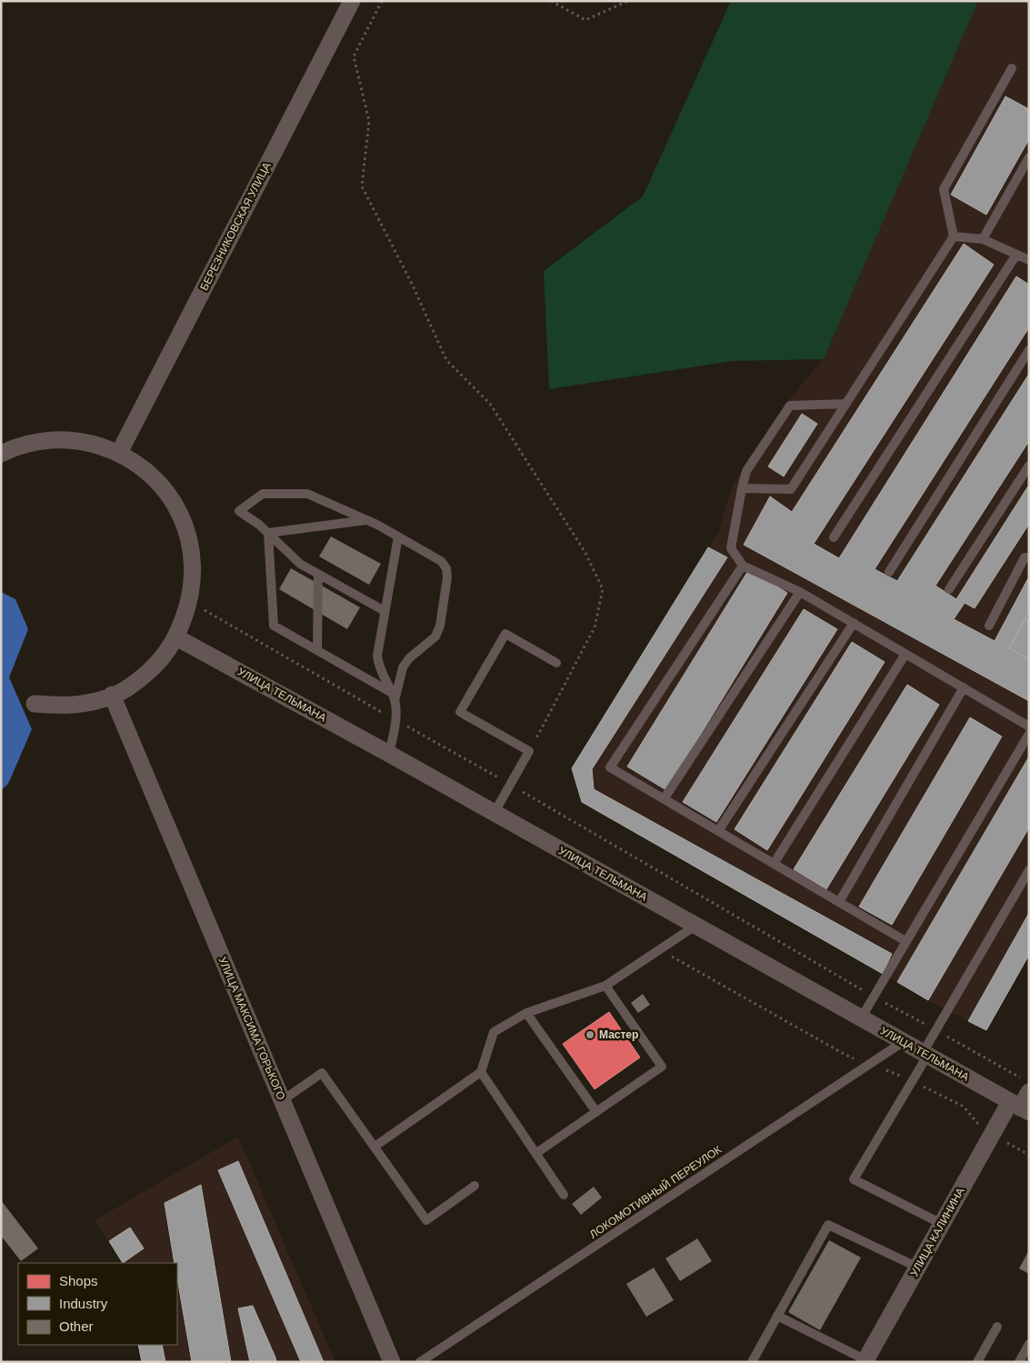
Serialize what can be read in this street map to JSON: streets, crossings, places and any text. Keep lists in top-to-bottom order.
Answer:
{
  "streets": {
    "street": [
      "БЕРЕЗНИКОВСКАЯ УЛИЦА",
      "УЛИЦА ТЕЛЬМАНА",
      "УЛИЦА МАКСИМА ГОРЬКОГО",
      "УЛИЦА КАЛИНИНА"
    ],
    "lane": ["ЛОКОМОТИВНЫЙ ПЕРЕУЛОК"]
  },
  "crossings": [
    ["УЛИЦА ТЕЛЬМАНА", "ЛОКОМОТИВНЫЙ ПЕРЕУЛОК"],
    ["УЛИЦА ТЕЛЬМАНА", "УЛИЦА КАЛИНИНА"]
  ],
  "places": ["Мастер"],
  "legend": ["Shops", "Industry", "Other"]
}
